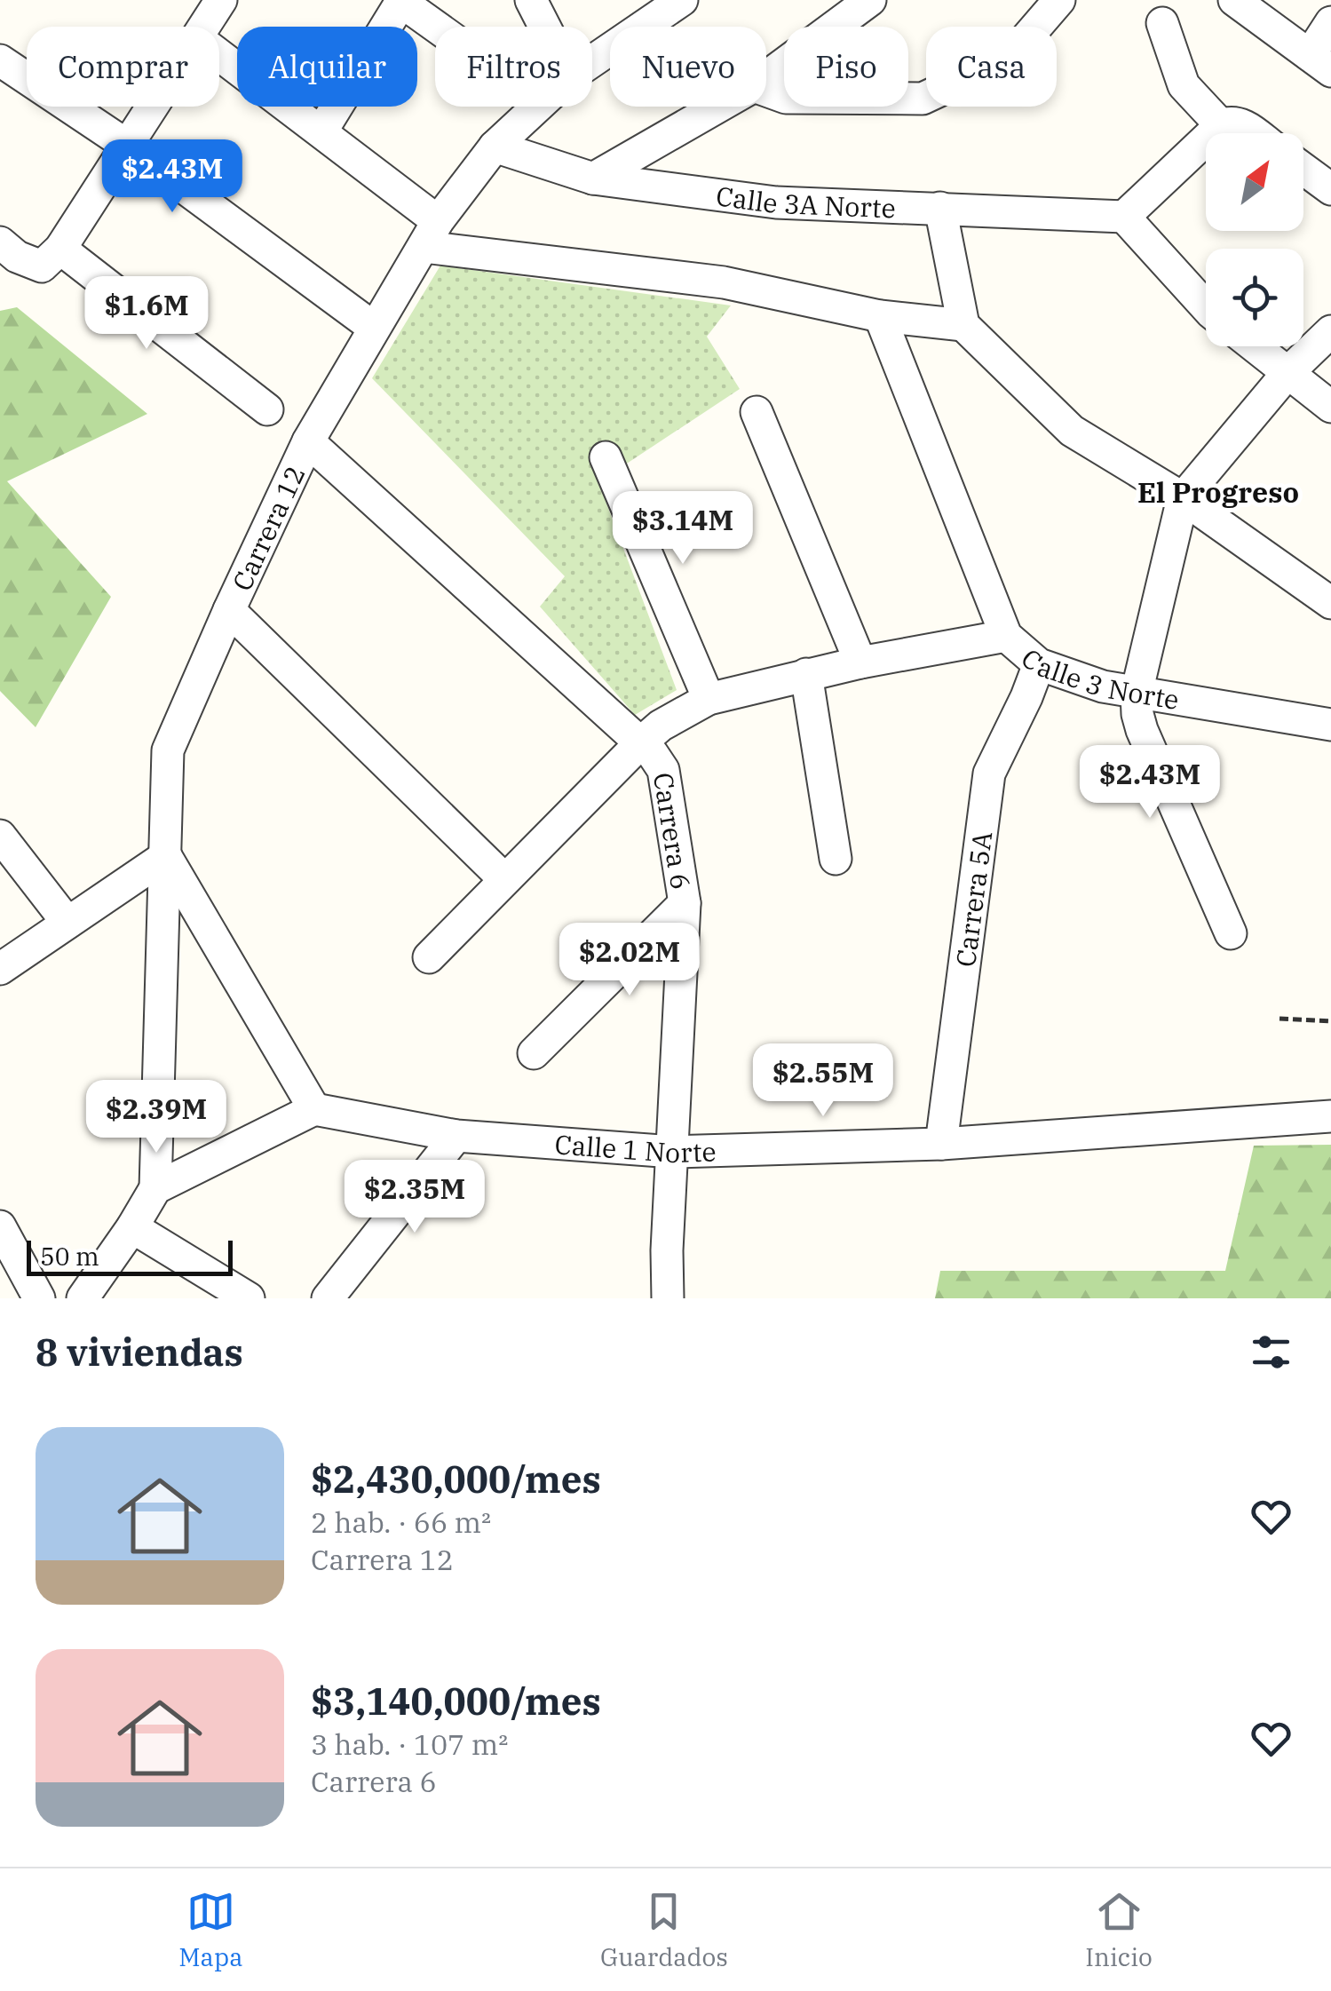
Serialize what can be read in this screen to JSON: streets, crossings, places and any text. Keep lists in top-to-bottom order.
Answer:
{
  "streets": {
    "street": [
      "Calle 3A Norte",
      "Carrera 12",
      "Calle 3 Norte",
      "Carrera 6",
      "Carrera 5A",
      "Calle 1 Norte"
    ]
  },
  "crossings": [
    ["Calle 3A Norte", "Carrera 12"],
    ["Carrera 12", "Carrera 6"],
    ["Calle 3 Norte", "Carrera 5A"],
    ["Carrera 6", "Calle 1 Norte"],
    ["Carrera 5A", "Calle 1 Norte"]
  ],
  "districts": ["El Progreso"],
  "scale_bar": "50 m",
  "north": "top right",
  "page": {
    "chip": [
      "Comprar",
      "Alquilar",
      "Filtros",
      "Nuevo",
      "Piso",
      "Casa"
    ],
    "price": [
      "$2.43M",
      "$1.6M",
      "$3.14M",
      "$2.43M",
      "$2.02M",
      "$2.55M",
      "$2.39M",
      "$2.35M"
    ],
    "scale": "50 m",
    "heading": "8 viviendas",
    "list": [
      {
        "name": "$2,430,000/mes",
        "note": "2 hab. · 66 m² · Carrera 12"
      },
      {
        "name": "$3,140,000/mes",
        "note": "3 hab. · 107 m² · Carrera 6"
      }
    ],
    "tabs": ["Mapa", "Guardados", "Inicio"]
  }
}
